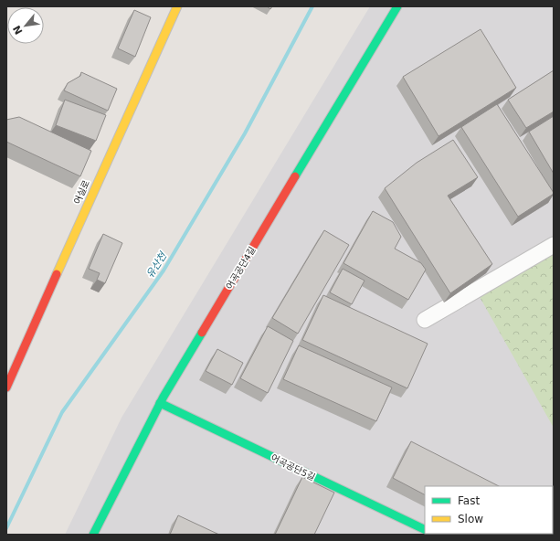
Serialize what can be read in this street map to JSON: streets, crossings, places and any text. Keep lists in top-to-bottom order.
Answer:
{
  "streets": {
    "street": ["어실로", "어곡공단4길", "어곡공단5길"]
  },
  "crossings": [
    ["어곡공단4길", "어곡공단5길"]
  ],
  "water": ["유산천"],
  "legend": ["Fast", "Slow"],
  "north": "bottom left"
}
